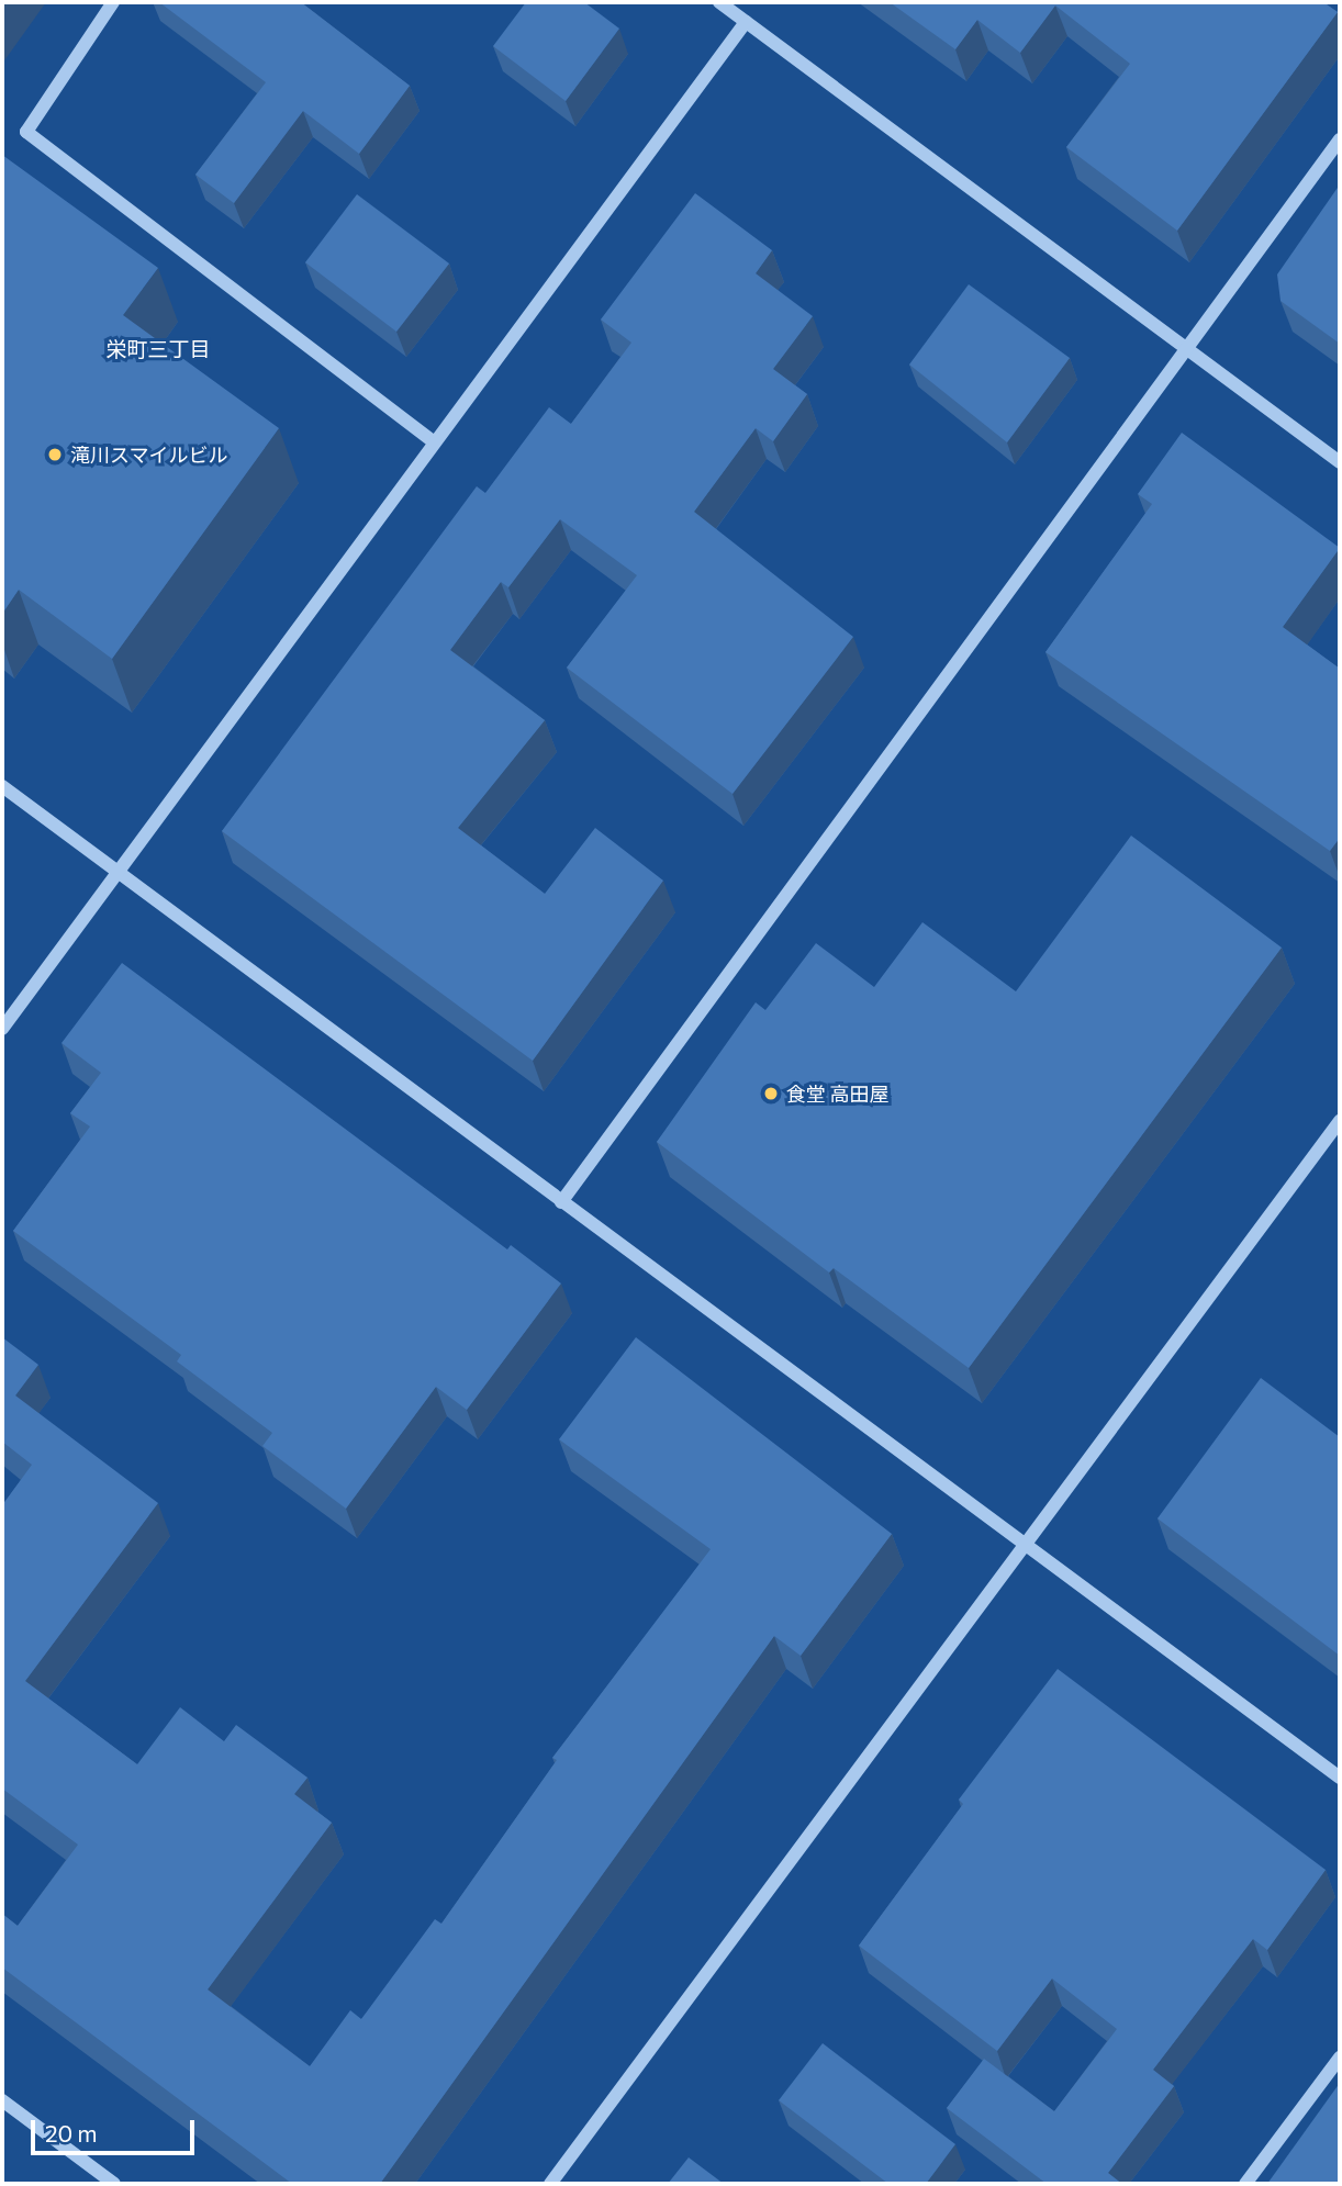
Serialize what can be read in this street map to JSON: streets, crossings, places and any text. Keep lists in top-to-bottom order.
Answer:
{
  "districts": ["栄町三丁目"],
  "places": ["滝川スマイルビル", "食堂 高田屋"],
  "scale_bar": "20 m"
}
